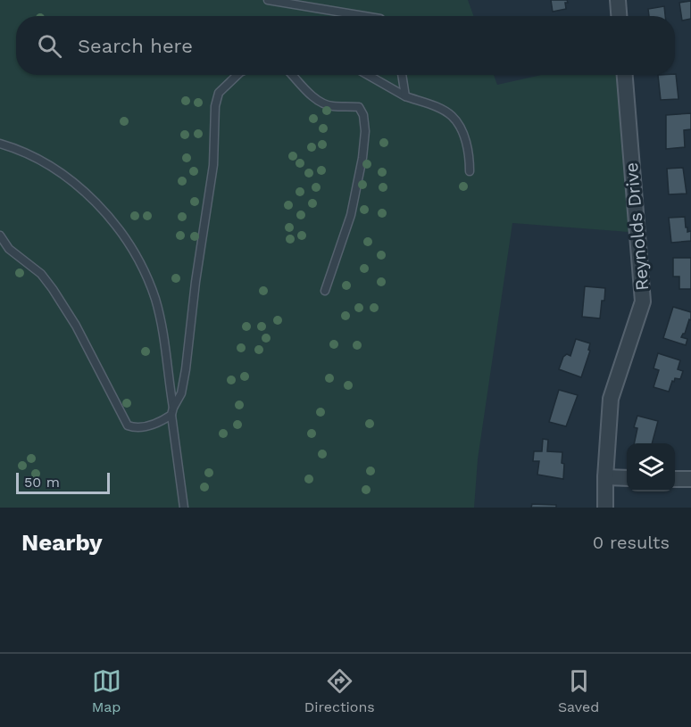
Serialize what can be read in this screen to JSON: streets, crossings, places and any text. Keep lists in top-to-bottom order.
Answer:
{
  "streets": {
    "street": ["Reynolds Drive"]
  },
  "scale_bar": "50 m",
  "page": {
    "search": "Search here",
    "scale": "50 m",
    "heading": ["Nearby", "0 results"],
    "nav": ["Map", "Directions", "Saved"]
  }
}
